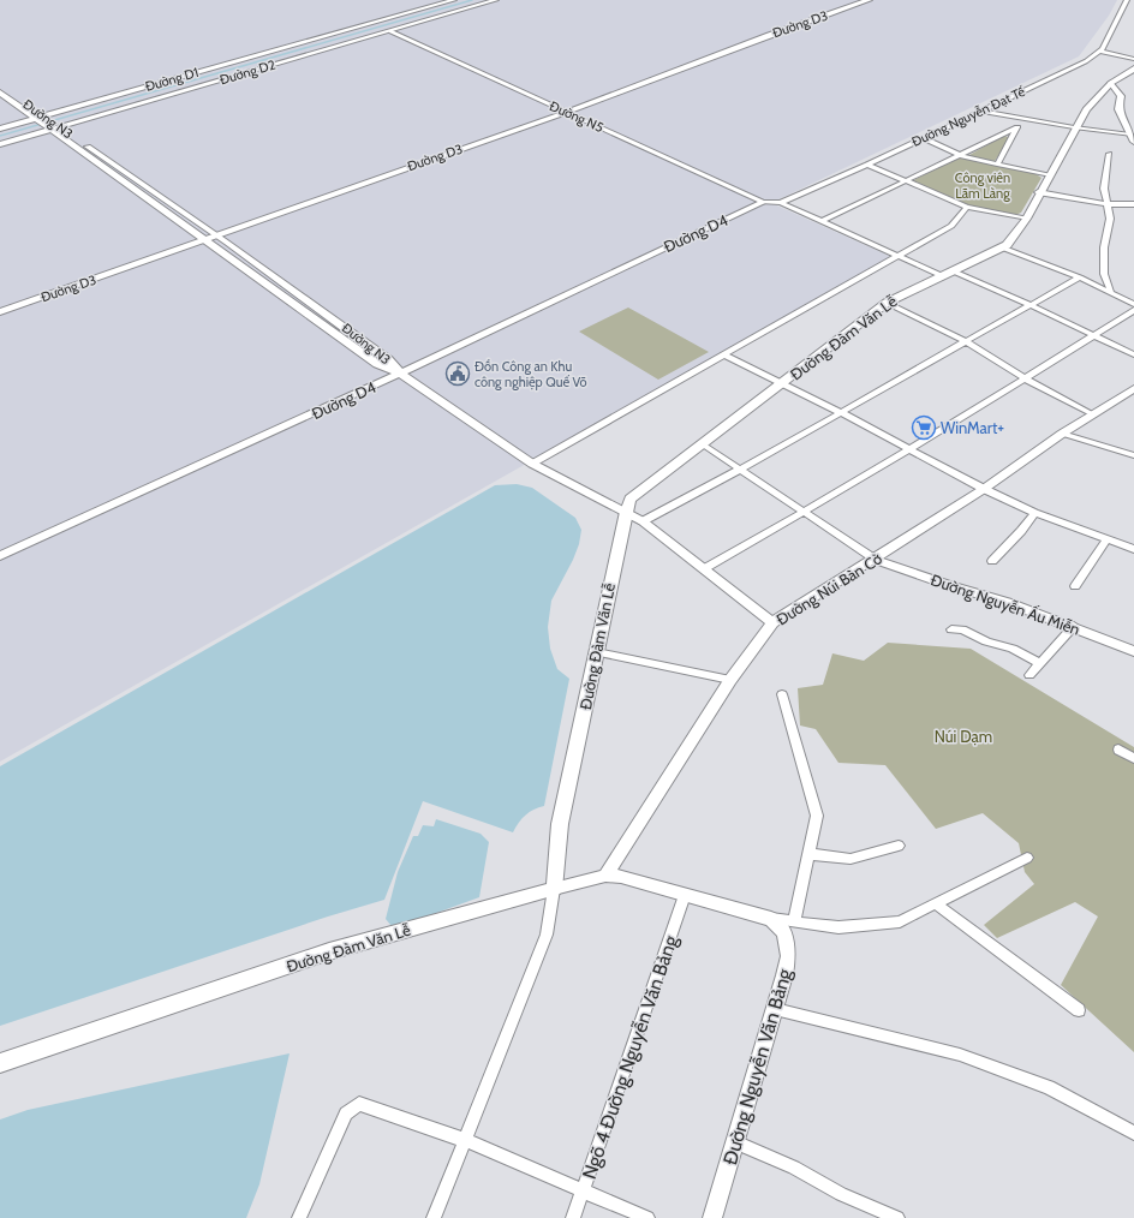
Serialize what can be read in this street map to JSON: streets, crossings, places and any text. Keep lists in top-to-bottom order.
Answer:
{
  "streets": {
    "main road": ["Đường D3", "Đường Đàm Văn Lễ"],
    "street": [
      "Đường D2",
      "Đường D1",
      "Đường N5",
      "Đường Nguyễn Đạt Tế",
      "Đường N3",
      "Đường D4",
      "Đường Núi Bàn Cờ",
      "Đường Nguyễn Ấu Miễn",
      "Ngõ 4 Đường Nguyễn Văn Bảng",
      "Đường Nguyễn Văn Bảng"
    ]
  },
  "crossings": [
    ["Đường D3", "Đường N5"],
    ["Đường D3", "Đường N3"],
    ["Đường D2", "Đường N5"],
    ["Đường D2", "Đường N3"],
    ["Đường D1", "Đường N3"],
    ["Đường N5", "Đường D4"],
    ["Đường N3", "Đường D4"],
    ["Đường Núi Bàn Cờ", "Đường Nguyễn Ấu Miễn"]
  ],
  "parks": ["Công viên Lãm Làng", "Núi Dạm"],
  "places": {
    "public building": ["Đồn Công an Khu công nghiệp Quế Võ"],
    "supermarket": ["WinMart+"]
  }
}
